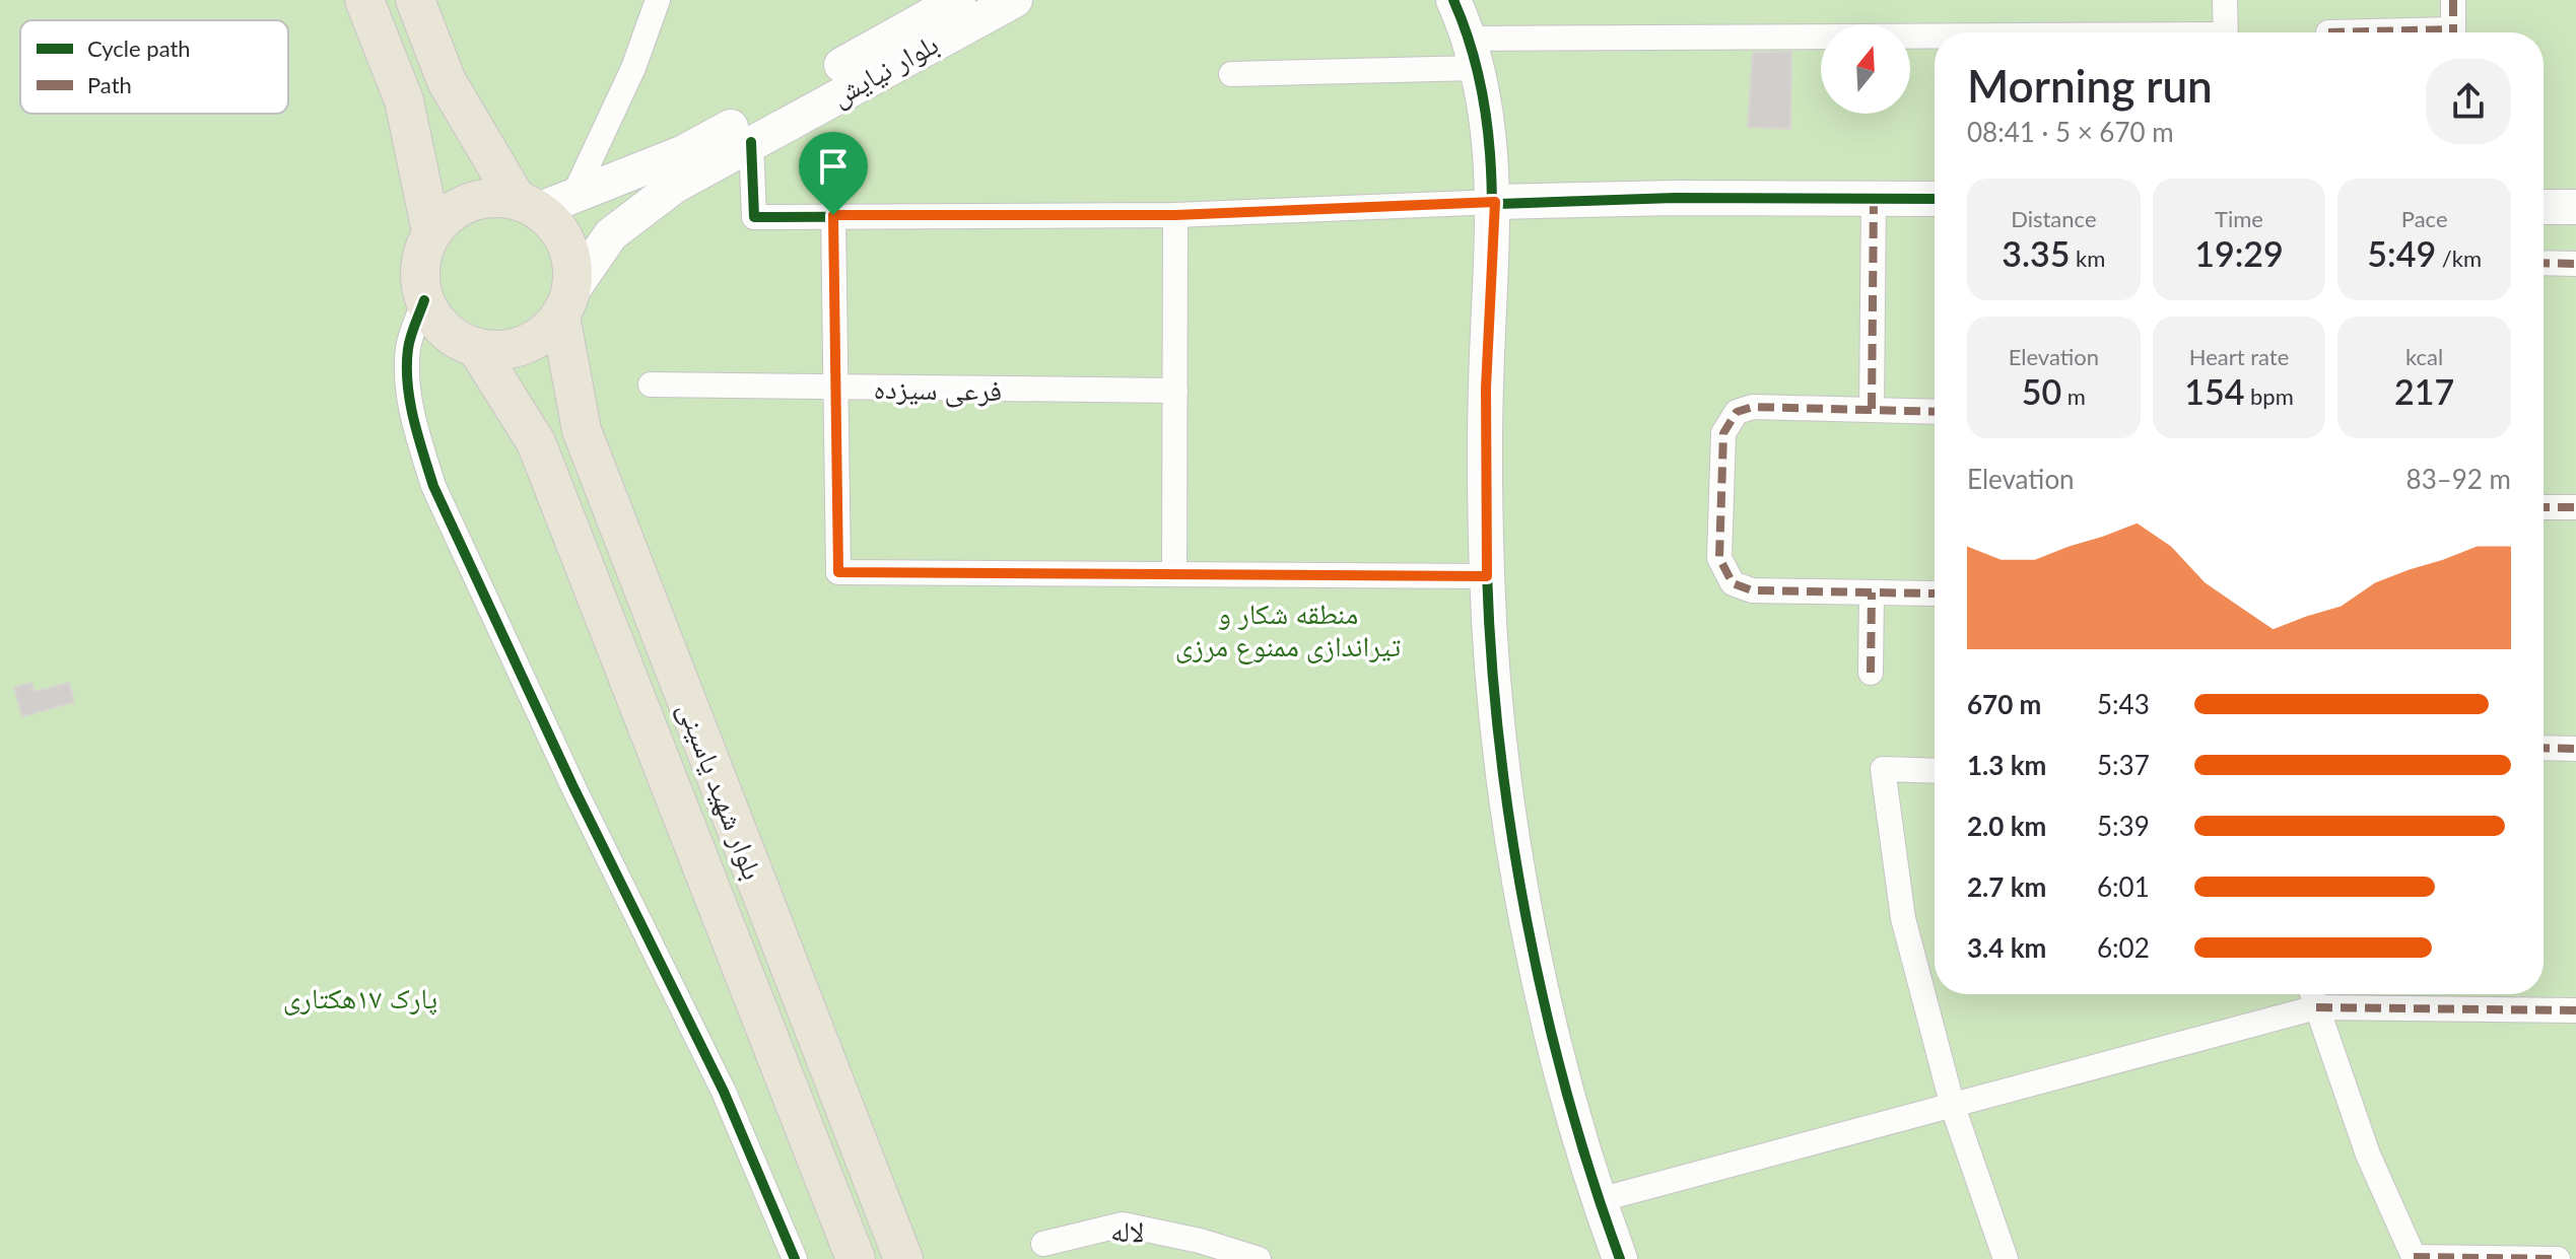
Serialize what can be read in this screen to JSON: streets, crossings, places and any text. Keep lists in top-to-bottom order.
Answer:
{
  "streets": {
    "main road": ["بلوار شهید یاسینی"],
    "street": ["بلوار نیایش", "فرعی سیزده", "لاله"]
  },
  "crossings": [
    ["بلوار نیایش", "بلوار شهید یاسینی"]
  ],
  "parks": ["منطقه شکار و تیراندازی ممنوع مرزی", "پارک ۱۷هکتاری"],
  "legend": ["Cycle path", "Path"],
  "north": "top",
  "page": {
    "heading": ["Morning run", "08:41 · 5 × 670 m"],
    "stats": [
      ["Distance", "3.35 km"],
      ["Time", "19:29"],
      ["Pace", "5:49 /km"],
      ["Elevation", "50 m"],
      ["Heart rate", "154 bpm"],
      ["kcal", "217"]
    ],
    "chart": ["Elevation", "83–92 m"],
    "list": [
      {
        "name": "670 m",
        "note": "5:43"
      },
      {
        "name": "1.3 km",
        "note": "5:37"
      },
      {
        "name": "2.0 km",
        "note": "5:39"
      },
      {
        "name": "2.7 km",
        "note": "6:01"
      },
      {
        "name": "3.4 km",
        "note": "6:02"
      }
    ]
  }
}
